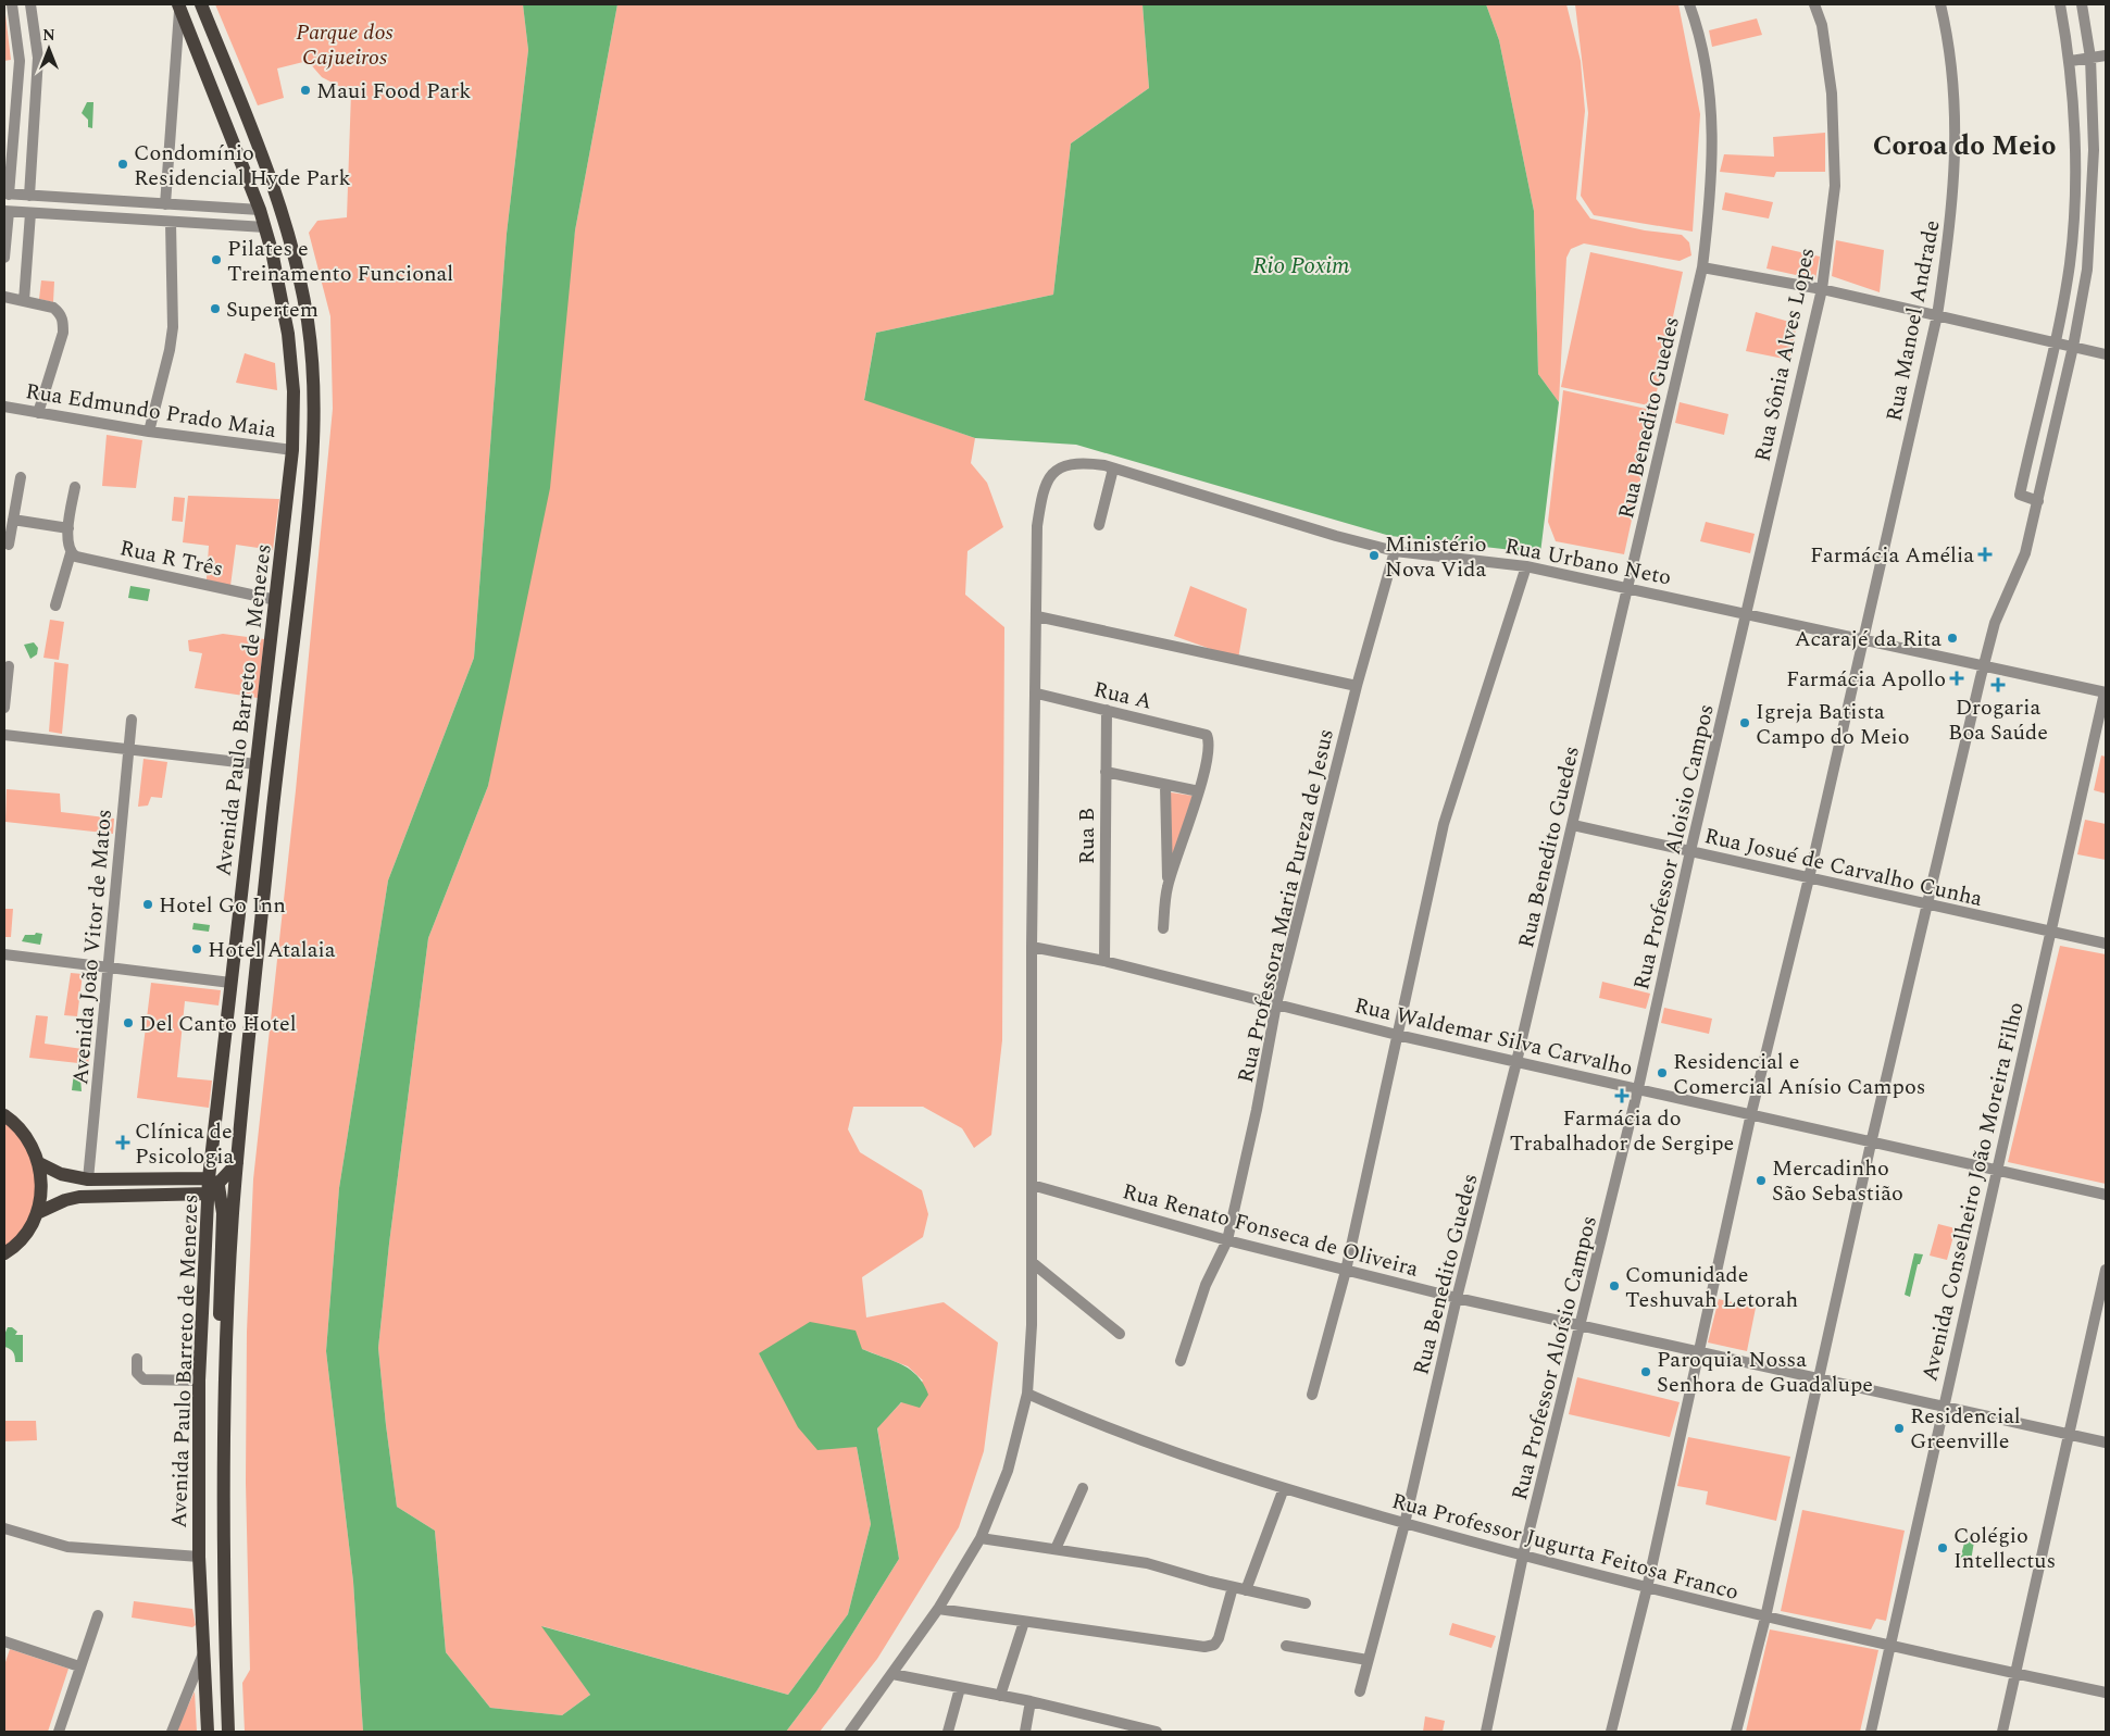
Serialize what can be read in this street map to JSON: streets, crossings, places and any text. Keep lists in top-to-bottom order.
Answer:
{
  "streets": {
    "main road": ["Avenida Paulo Barreto de Menezes"],
    "street": [
      "Rua Manoel Andrade",
      "Rua Sônia Alves Lopes",
      "Rua Edmundo Prado Maia",
      "Rua Benedito Guedes",
      "Rua R Três",
      "Rua Urbano Neto",
      "Rua A",
      "Rua B",
      "Rua Professor Aloisio Campos",
      "Rua Josué de Carvalho Cunha",
      "Rua Professora Maria Pureza de Jesus",
      "Avenida João Vitor de Matos",
      "Rua Waldemar Silva Carvalho",
      "Avenida Conselheiro João Moreira Filho",
      "Rua Renato Fonseca de Oliveira",
      "Rua Professor Aloísio Campos",
      "Rua Professor Jugurta Feitosa Franco"
    ]
  },
  "crossings": [
    ["Rua Manoel Andrade", "Rua Urbano Neto"],
    ["Rua Manoel Andrade", "Rua Josué de Carvalho Cunha"],
    ["Rua Manoel Andrade", "Rua Waldemar Silva Carvalho"],
    ["Rua Manoel Andrade", "Rua Renato Fonseca de Oliveira"],
    ["Rua Manoel Andrade", "Rua Professor Jugurta Feitosa Franco"],
    ["Rua Sônia Alves Lopes", "Rua Urbano Neto"],
    ["Rua Sônia Alves Lopes", "Rua Professor Aloisio Campos"],
    ["Rua Edmundo Prado Maia", "Avenida Paulo Barreto de Menezes"],
    ["Rua Benedito Guedes", "Rua Urbano Neto"],
    ["Rua Benedito Guedes", "Rua Josué de Carvalho Cunha"],
    ["Rua Benedito Guedes", "Rua Waldemar Silva Carvalho"],
    ["Rua Benedito Guedes", "Rua Renato Fonseca de Oliveira"],
    ["Rua Benedito Guedes", "Rua Professor Jugurta Feitosa Franco"],
    ["Rua R Três", "Avenida Paulo Barreto de Menezes"],
    ["Rua Urbano Neto", "Rua Professor Aloisio Campos"],
    ["Rua Urbano Neto", "Rua Professora Maria Pureza de Jesus"],
    ["Rua Urbano Neto", "Avenida Conselheiro João Moreira Filho"],
    ["Rua A", "Rua B"],
    ["Rua B", "Rua Waldemar Silva Carvalho"],
    ["Rua Professor Aloisio Campos", "Rua Josué de Carvalho Cunha"],
    ["Rua Professor Aloisio Campos", "Rua Waldemar Silva Carvalho"],
    ["Rua Professor Aloisio Campos", "Rua Professor Aloísio Campos"],
    ["Rua Josué de Carvalho Cunha", "Avenida Conselheiro João Moreira Filho"],
    ["Rua Professora Maria Pureza de Jesus", "Rua Waldemar Silva Carvalho"],
    ["Rua Professora Maria Pureza de Jesus", "Rua Renato Fonseca de Oliveira"],
    ["Rua Waldemar Silva Carvalho", "Avenida Conselheiro João Moreira Filho"],
    ["Rua Waldemar Silva Carvalho", "Rua Professor Aloísio Campos"],
    ["Avenida Conselheiro João Moreira Filho", "Rua Renato Fonseca de Oliveira"],
    ["Avenida Conselheiro João Moreira Filho", "Rua Professor Jugurta Feitosa Franco"],
    ["Rua Renato Fonseca de Oliveira", "Rua Professor Aloísio Campos"],
    ["Rua Professor Aloísio Campos", "Rua Professor Jugurta Feitosa Franco"]
  ],
  "districts": ["Coroa do Meio"],
  "water": ["Rio Poxim"],
  "parks": ["Parque dos Cajueiros"],
  "places": {
    "other": [
      "Maui Food Park",
      "Condomínio Residencial Hyde Park",
      "Pilates e Treinamento Funcional",
      "Supertem",
      "Ministério Nova Vida",
      "Acarajé da Rita",
      "Igreja Batista Campo do Meio",
      "Hotel Go Inn",
      "Hotel Atalaia",
      "Del Canto Hotel",
      "Residencial e Comercial Anísio Campos",
      "Mercadinho São Sebastião",
      "Comunidade Teshuvah Letorah",
      "Paroquia Nossa Senhora de Guadalupe",
      "Residencial Greenville",
      "Colégio Intellectus"
    ],
    "health": [
      "Farmácia Amélia",
      "Farmácia Apollo",
      "Drogaria Boa Saúde",
      "Farmácia do Trabalhador de Sergipe",
      "Clínica de Psicologia"
    ]
  },
  "north": "top"
}
